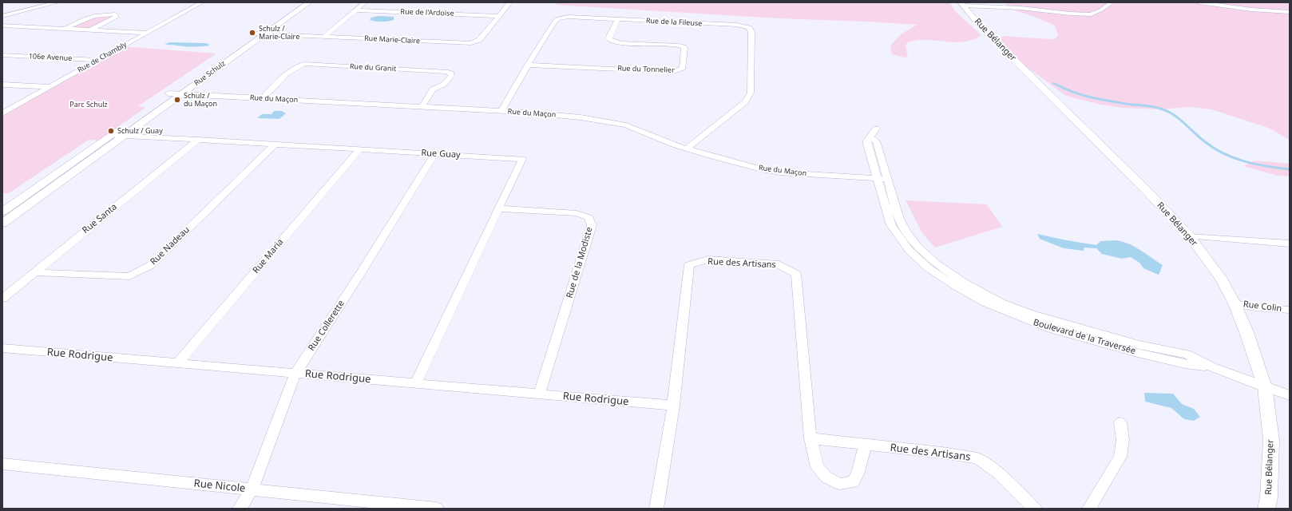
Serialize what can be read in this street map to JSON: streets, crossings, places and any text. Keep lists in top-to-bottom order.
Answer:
{
  "streets": {
    "street": [
      "Rue de l'Ardoise",
      "Rue de la Fileuse",
      "Rue Marie-Claire",
      "Rue Bélanger",
      "106e Avenue",
      "Rue de Chambly",
      "Rue du Granit",
      "Rue du Tonnelier",
      "Rue Schulz",
      "Rue du Maçon",
      "Rue Guay",
      "Rue Santa",
      "Rue Nadeau",
      "Rue Maria",
      "Rue de la Modiste",
      "Rue des Artisans",
      "Rue Colin",
      "Rue Collerette",
      "Boulevard de la Traversée",
      "Rue Rodrigue",
      "Rue Nicole"
    ]
  },
  "crossings": [
    ["Rue de l'Ardoise", "Rue Marie-Claire"],
    ["Rue de la Fileuse", "Rue du Tonnelier"],
    ["Rue de la Fileuse", "Rue du Maçon"],
    ["Rue Marie-Claire", "Rue Schulz"],
    ["Rue Bélanger", "Rue Colin"],
    ["Rue Bélanger", "Boulevard de la Traversée"],
    ["106e Avenue", "Rue de Chambly"],
    ["Rue du Granit", "Rue du Maçon"],
    ["Rue Schulz", "Rue du Maçon"],
    ["Rue Schulz", "Rue Guay"],
    ["Rue du Maçon", "Boulevard de la Traversée"],
    ["Rue Guay", "Rue Santa"],
    ["Rue Guay", "Rue Nadeau"],
    ["Rue Guay", "Rue Maria"],
    ["Rue Guay", "Rue de la Modiste"],
    ["Rue Guay", "Rue Collerette"],
    ["Rue Guay", "Rue Rodrigue"],
    ["Rue Santa", "Rue Nadeau"],
    ["Rue Maria", "Rue Rodrigue"],
    ["Rue de la Modiste", "Rue Rodrigue"],
    ["Rue des Artisans", "Rue Rodrigue"],
    ["Rue Collerette", "Rue Rodrigue"],
    ["Rue Collerette", "Rue Nicole"]
  ],
  "parks": ["Parc Schulz"],
  "places": ["Schulz / Marie-Claire", "Schulz / du Maçon", "Schulz / Guay"]
}
